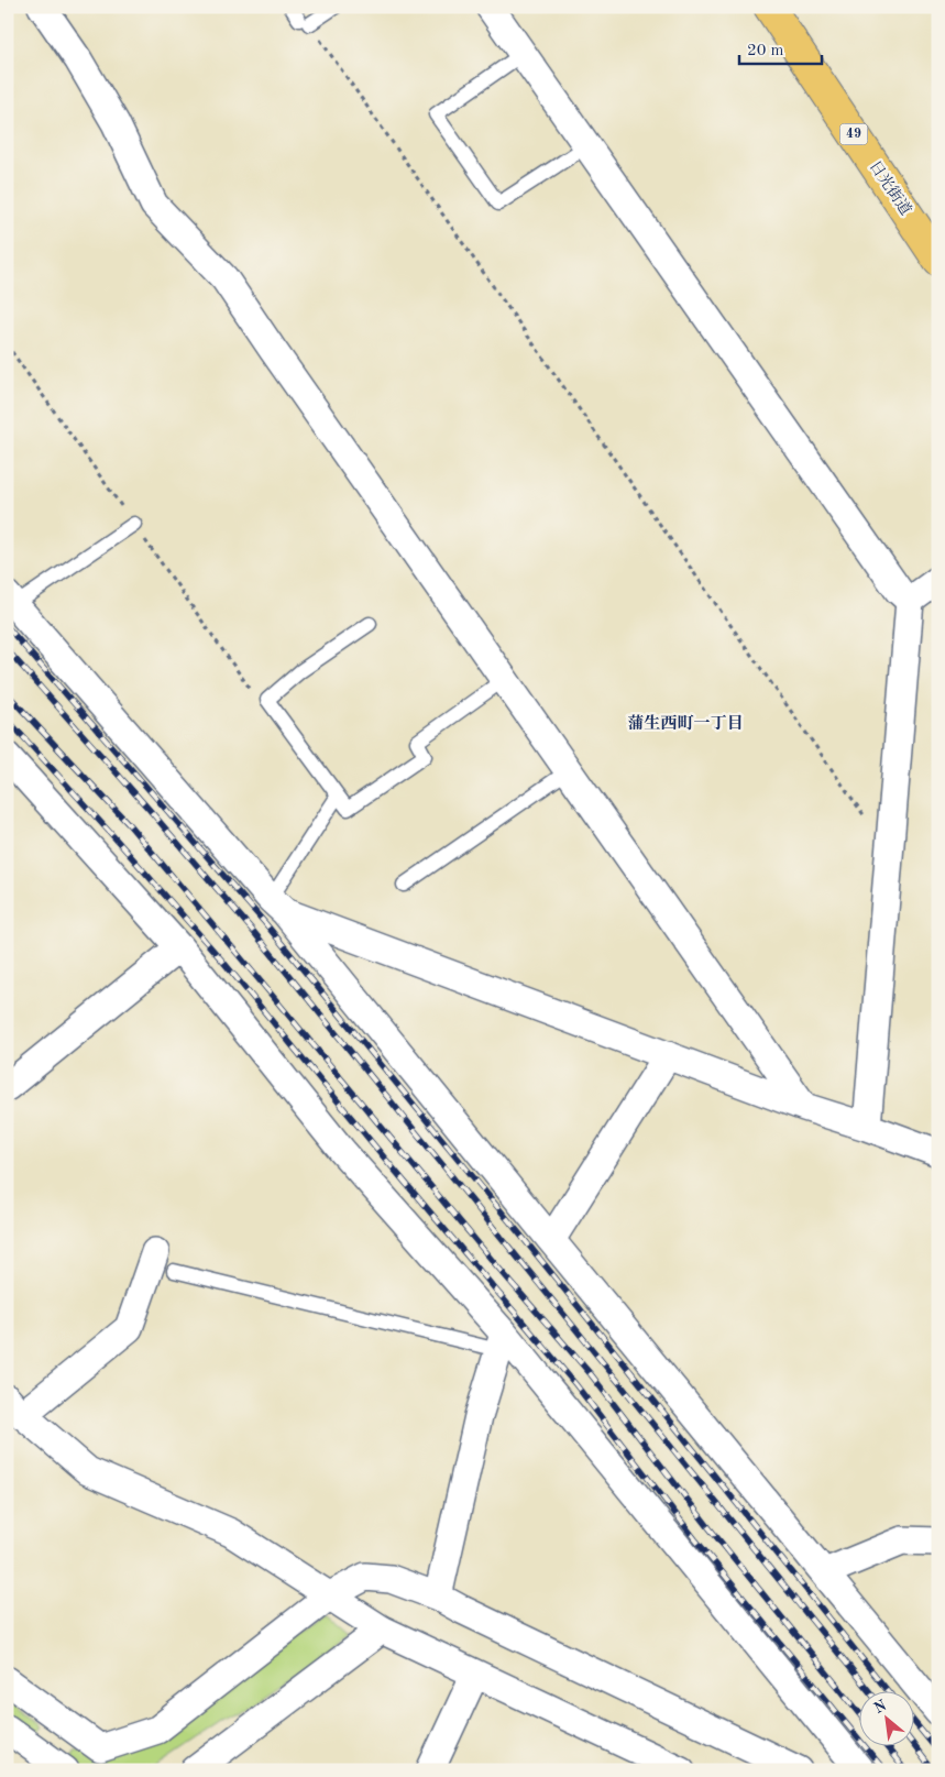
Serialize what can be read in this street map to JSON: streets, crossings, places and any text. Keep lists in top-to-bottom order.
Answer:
{
  "streets": {
    "main road": ["49", "日光街道"]
  },
  "districts": ["蒲生西町一丁目"],
  "scale_bar": "20 m",
  "north": "top left"
}
